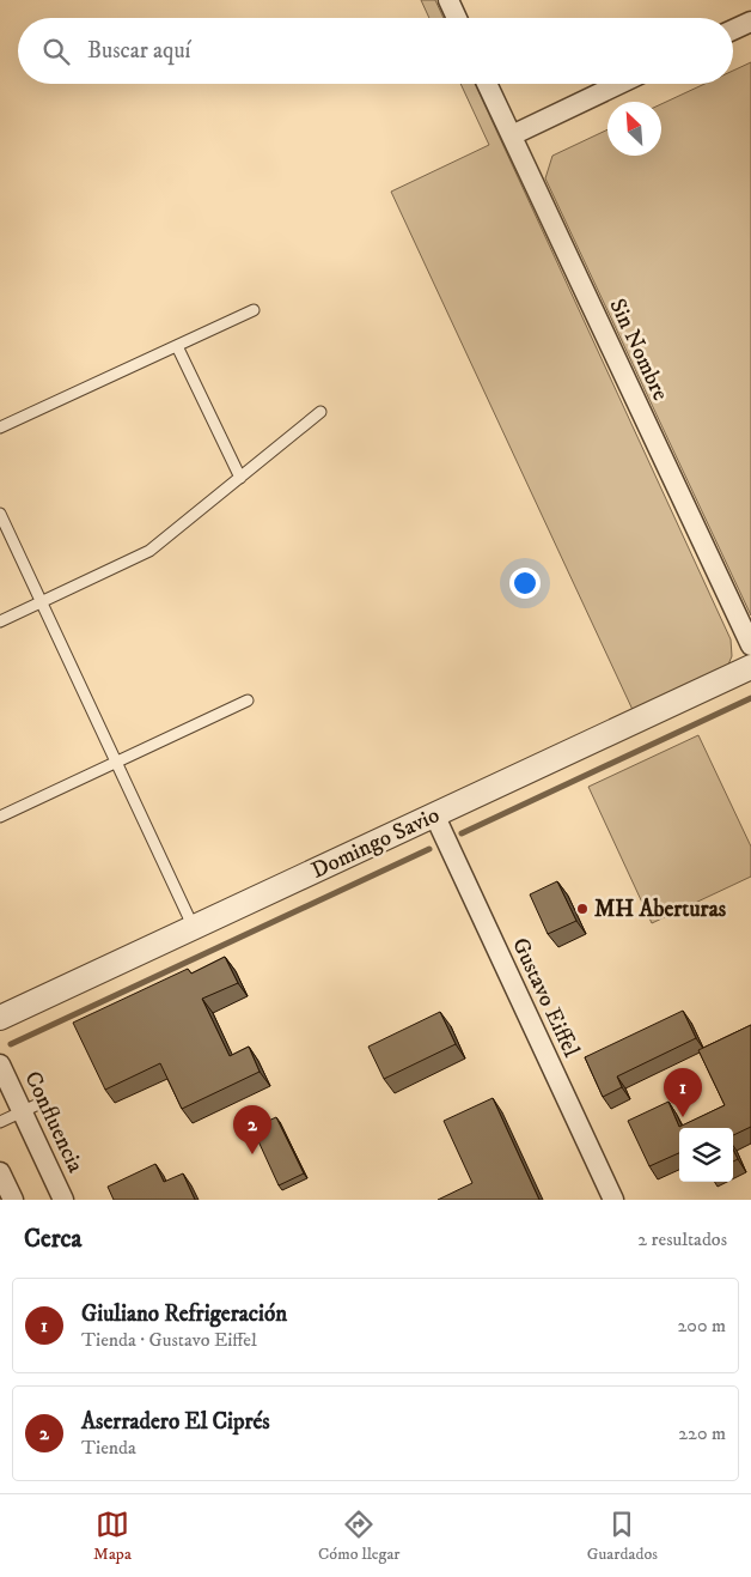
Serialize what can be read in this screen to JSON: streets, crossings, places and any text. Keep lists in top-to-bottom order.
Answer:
{
  "streets": {
    "street": [
      "Sin Nombre",
      "Domingo Savio",
      "Gustavo Eiffel",
      "Confluencia"
    ]
  },
  "crossings": [
    ["Domingo Savio", "Gustavo Eiffel"]
  ],
  "places": ["MH Aberturas"],
  "north": "top left",
  "page": {
    "search": "Buscar aquí",
    "pins": ["1", "2"],
    "heading": ["Cerca", "2 resultados"],
    "list": [
      {
        "mark": "1",
        "name": "Giuliano Refrigeración",
        "note": "Tienda · Gustavo Eiffel",
        "value": "200 m"
      },
      {
        "mark": "2",
        "name": "Aserradero El Ciprés",
        "note": "Tienda",
        "value": "220 m"
      }
    ],
    "nav": ["Mapa", "Cómo llegar", "Guardados"]
  }
}
